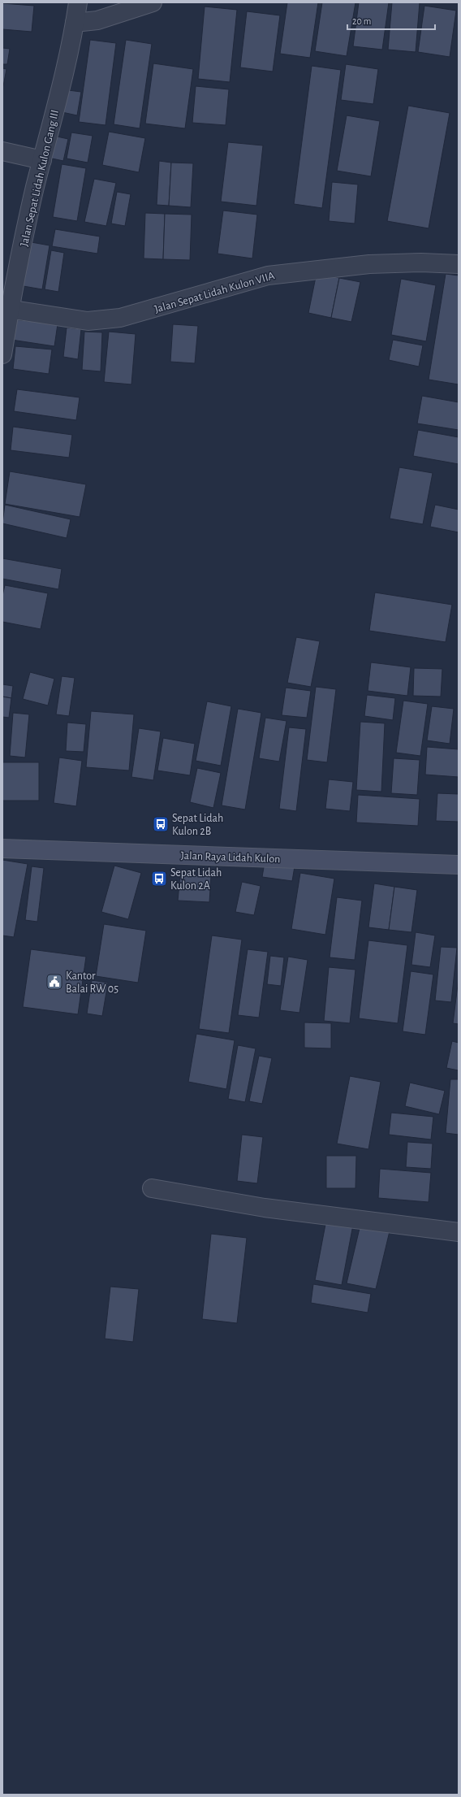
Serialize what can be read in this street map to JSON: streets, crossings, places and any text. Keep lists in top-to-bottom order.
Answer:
{
  "streets": {
    "main road": ["Jalan Raya Lidah Kulon"],
    "street": ["Jalan Sepat Lidah Kulon Gang III", "Jalan Sepat Lidah Kulon VIIA"]
  },
  "crossings": [
    ["Jalan Sepat Lidah Kulon Gang III", "Jalan Sepat Lidah Kulon VIIA"]
  ],
  "places": {
    "bus stop": ["Sepat Lidah Kulon 2B", "Sepat Lidah Kulon 2A"],
    "public building": ["Kantor Balai RW 05"]
  },
  "scale_bar": "20 m"
}
